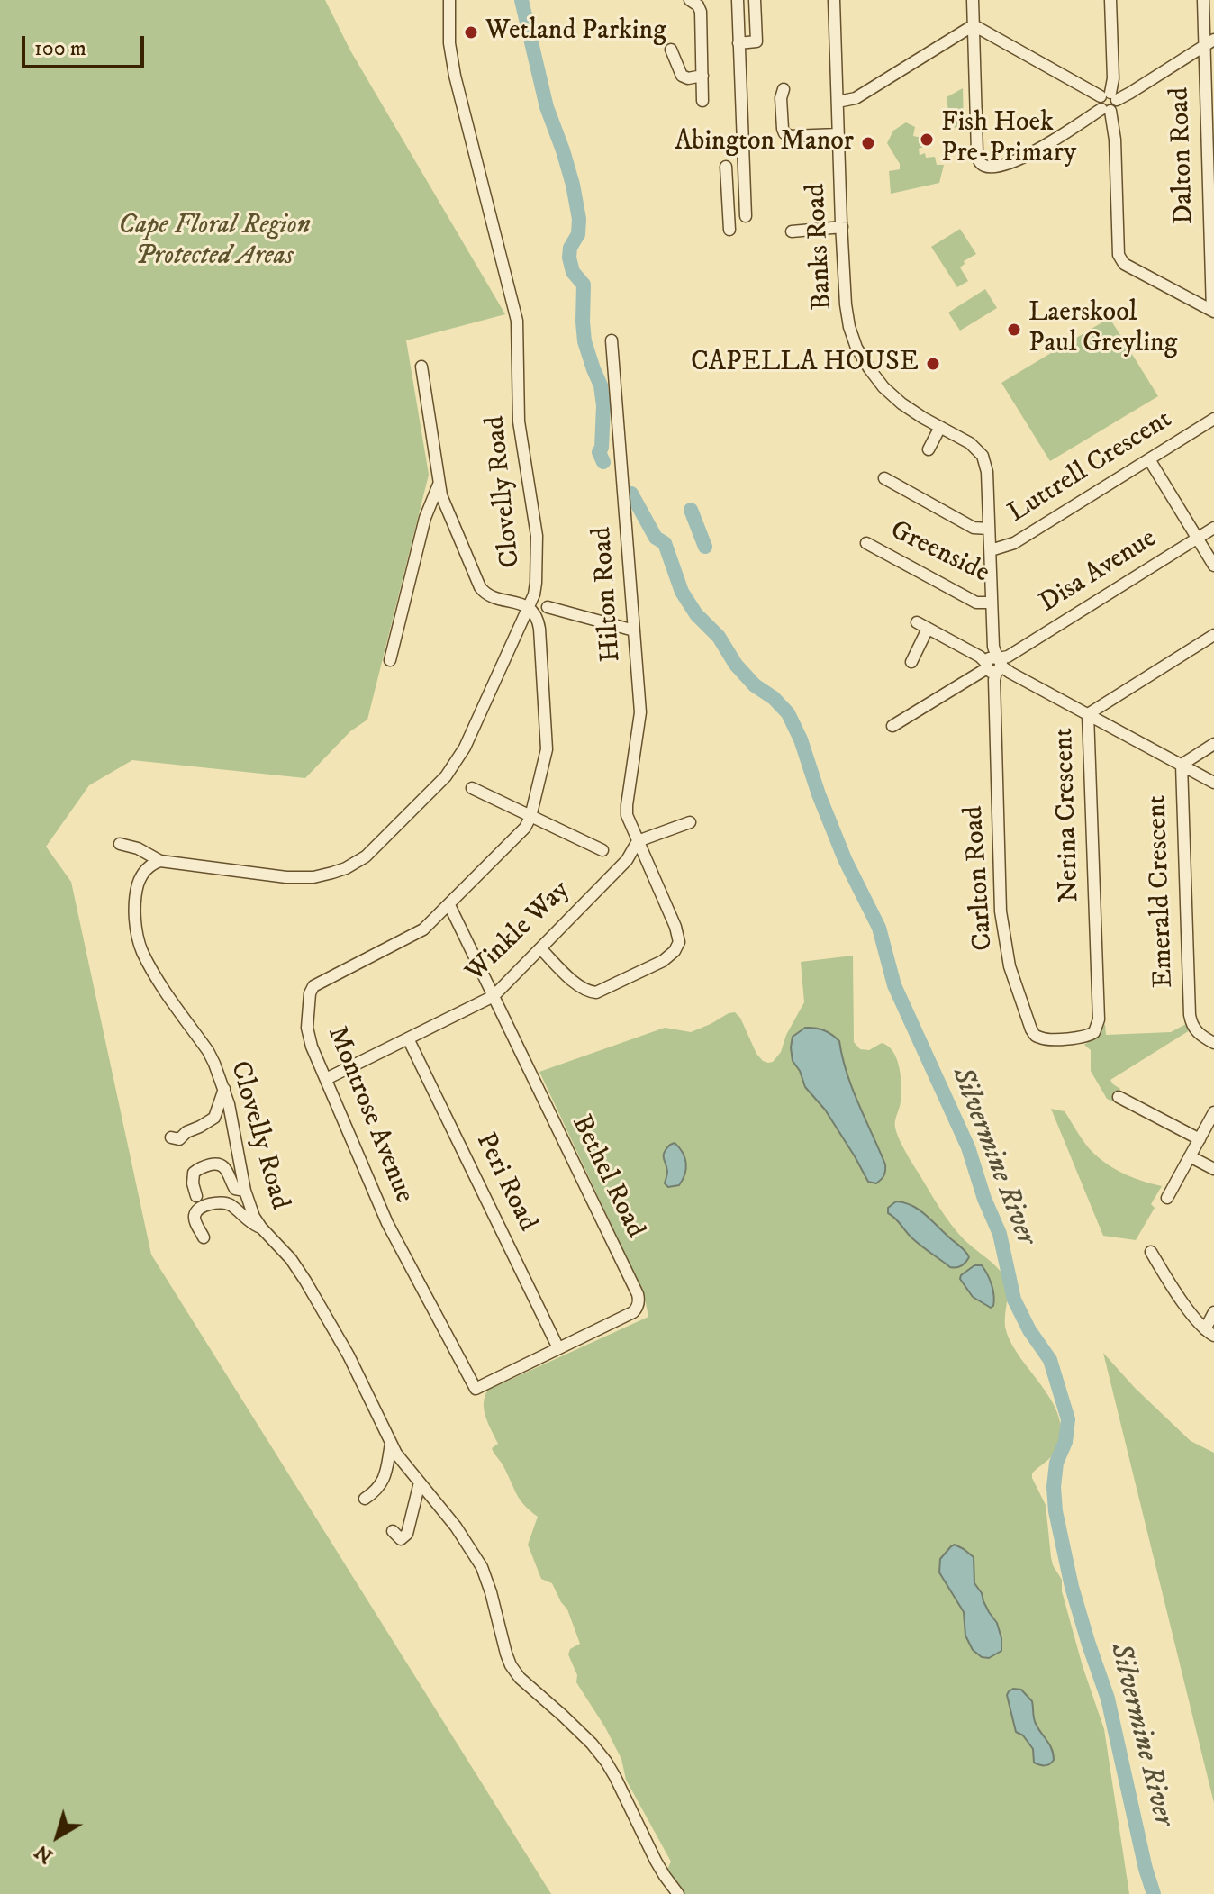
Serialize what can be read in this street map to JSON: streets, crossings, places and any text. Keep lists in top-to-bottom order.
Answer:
{
  "streets": {
    "street": [
      "Dalton Road",
      "Banks Road",
      "Luttrell Crescent",
      "Clovelly Road",
      "Greenside",
      "Disa Avenue",
      "Hilton Road",
      "Nerina Crescent",
      "Carlton Road",
      "Emerald Crescent",
      "Winkle Way",
      "Montrose Avenue",
      "Bethel Road",
      "Peri Road"
    ]
  },
  "crossings": [
    ["Banks Road", "Carlton Road"],
    ["Luttrell Crescent", "Carlton Road"],
    ["Clovelly Road", "Montrose Avenue"],
    ["Greenside", "Carlton Road"],
    ["Disa Avenue", "Carlton Road"],
    ["Hilton Road", "Winkle Way"],
    ["Nerina Crescent", "Carlton Road"],
    ["Winkle Way", "Montrose Avenue"],
    ["Winkle Way", "Bethel Road"],
    ["Winkle Way", "Peri Road"],
    ["Montrose Avenue", "Bethel Road"],
    ["Bethel Road", "Peri Road"]
  ],
  "water": ["Silvermine River"],
  "parks": ["Cape Floral Region Protected Areas"],
  "places": [
    "Wetland Parking",
    "Fish Hoek Pre-Primary",
    "Abington Manor",
    "Laerskool Paul Greyling",
    "CAPELLA HOUSE"
  ],
  "scale_bar": "100 m",
  "north": "bottom left"
}
